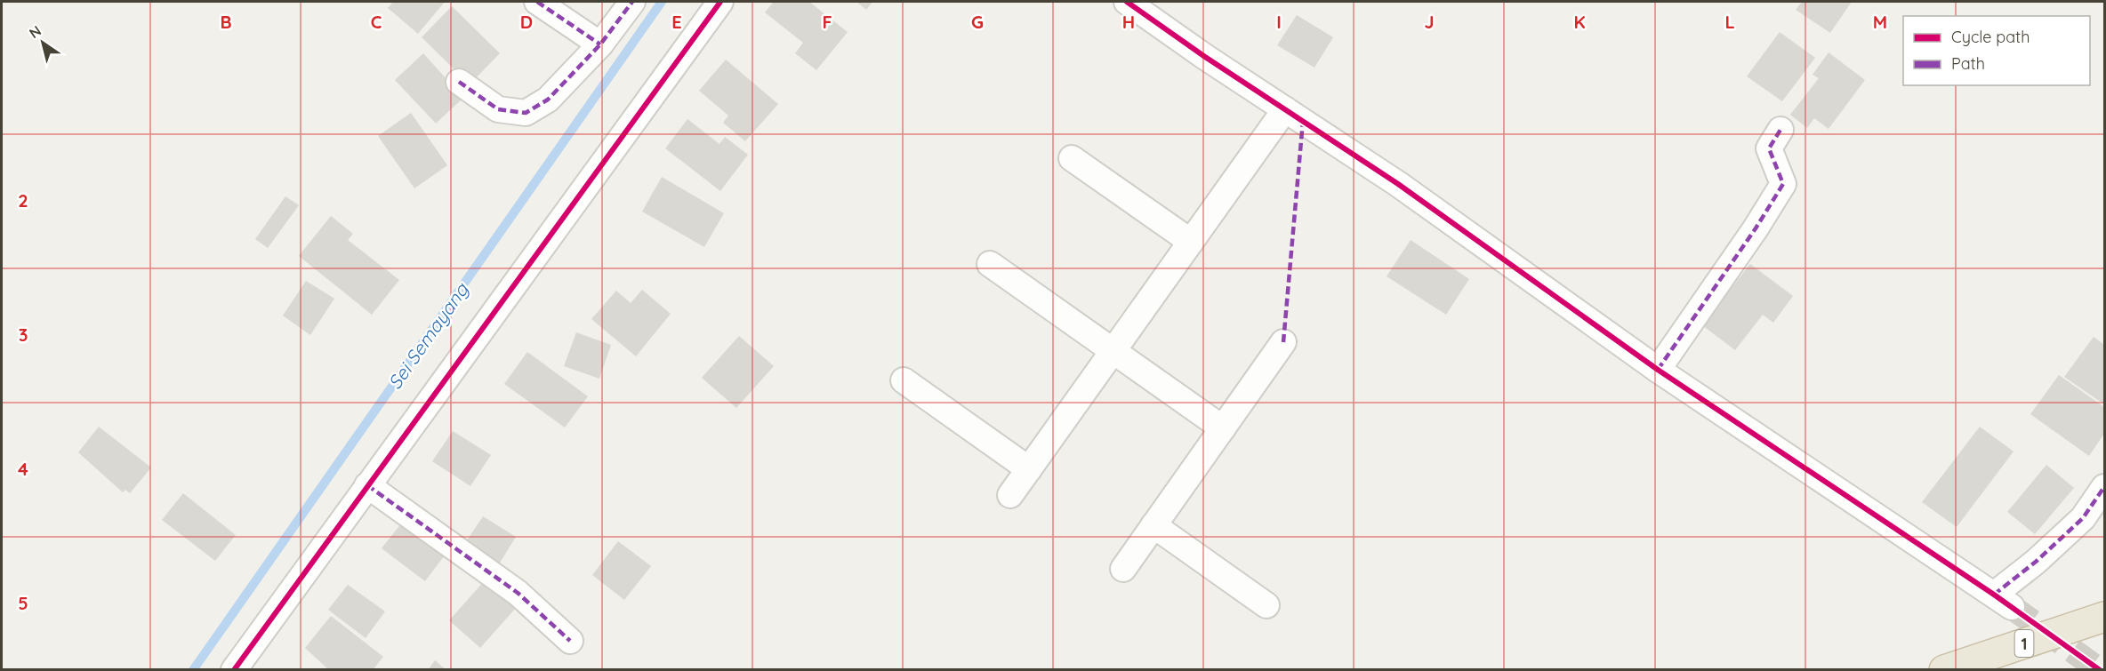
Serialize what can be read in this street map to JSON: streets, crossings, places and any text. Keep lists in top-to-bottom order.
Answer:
{
  "streets": {
    "highway": ["1"]
  },
  "water": ["Sei Semayang"],
  "legend": ["Cycle path", "Path"],
  "north": "top left",
  "grid": {
    "columns": [
      "B",
      "C",
      "D",
      "E",
      "F",
      "G",
      "H",
      "I",
      "J",
      "K",
      "L",
      "M"
    ],
    "rows": [
      "2",
      "3",
      "4",
      "5"
    ]
  }
}
